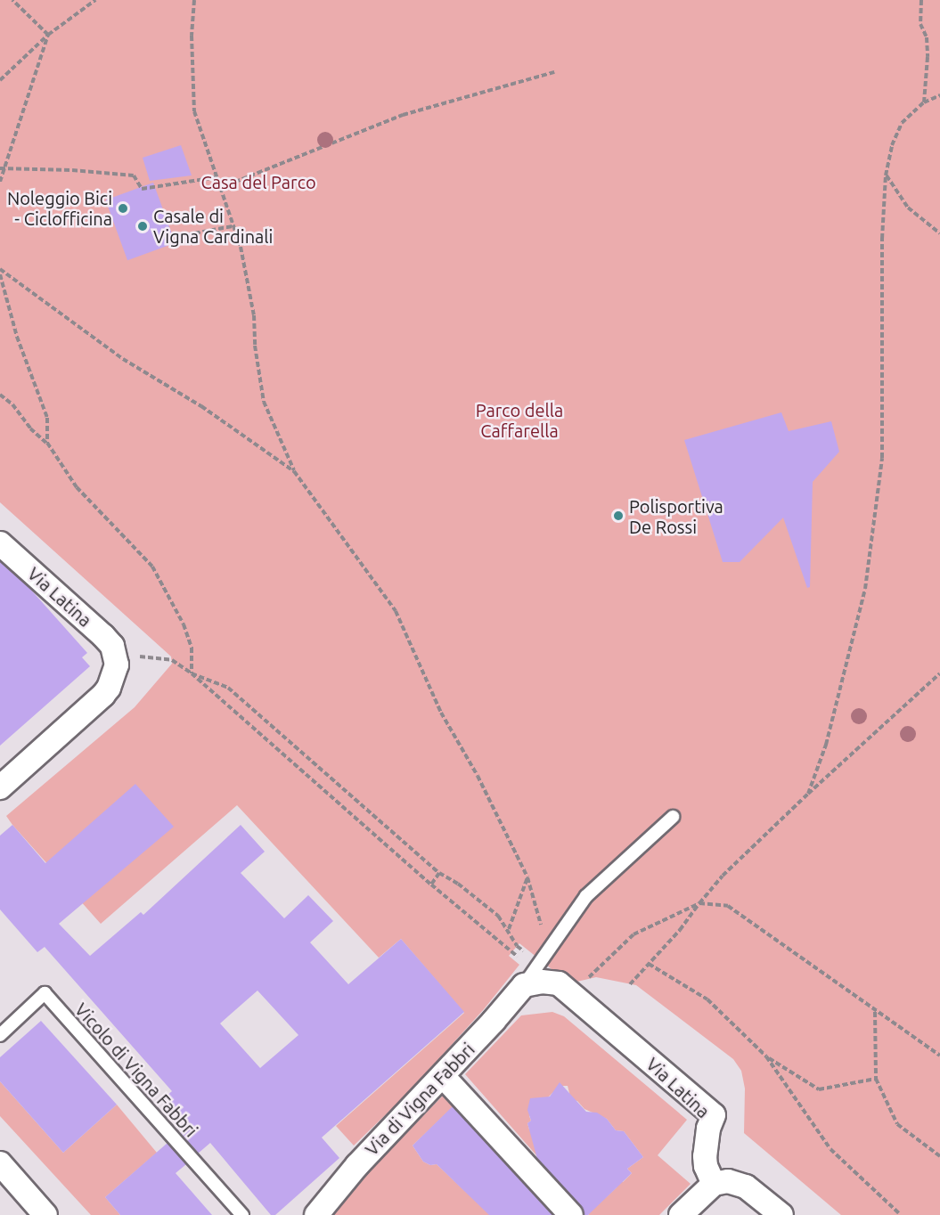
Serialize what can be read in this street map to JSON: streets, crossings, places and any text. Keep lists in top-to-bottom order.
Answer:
{
  "streets": {
    "street": ["Via Latina", "Via di Vigna Fabbri"],
    "lane": ["Vicolo di Vigna Fabbri"]
  },
  "crossings": [
    ["Via Latina", "Via di Vigna Fabbri"]
  ],
  "parks": ["Casa del Parco", "Parco della Caffarella"],
  "places": ["Noleggio Bici - Ciclofficina", "Casale di Vigna Cardinali", "Polisportiva De Rossi"]
}
